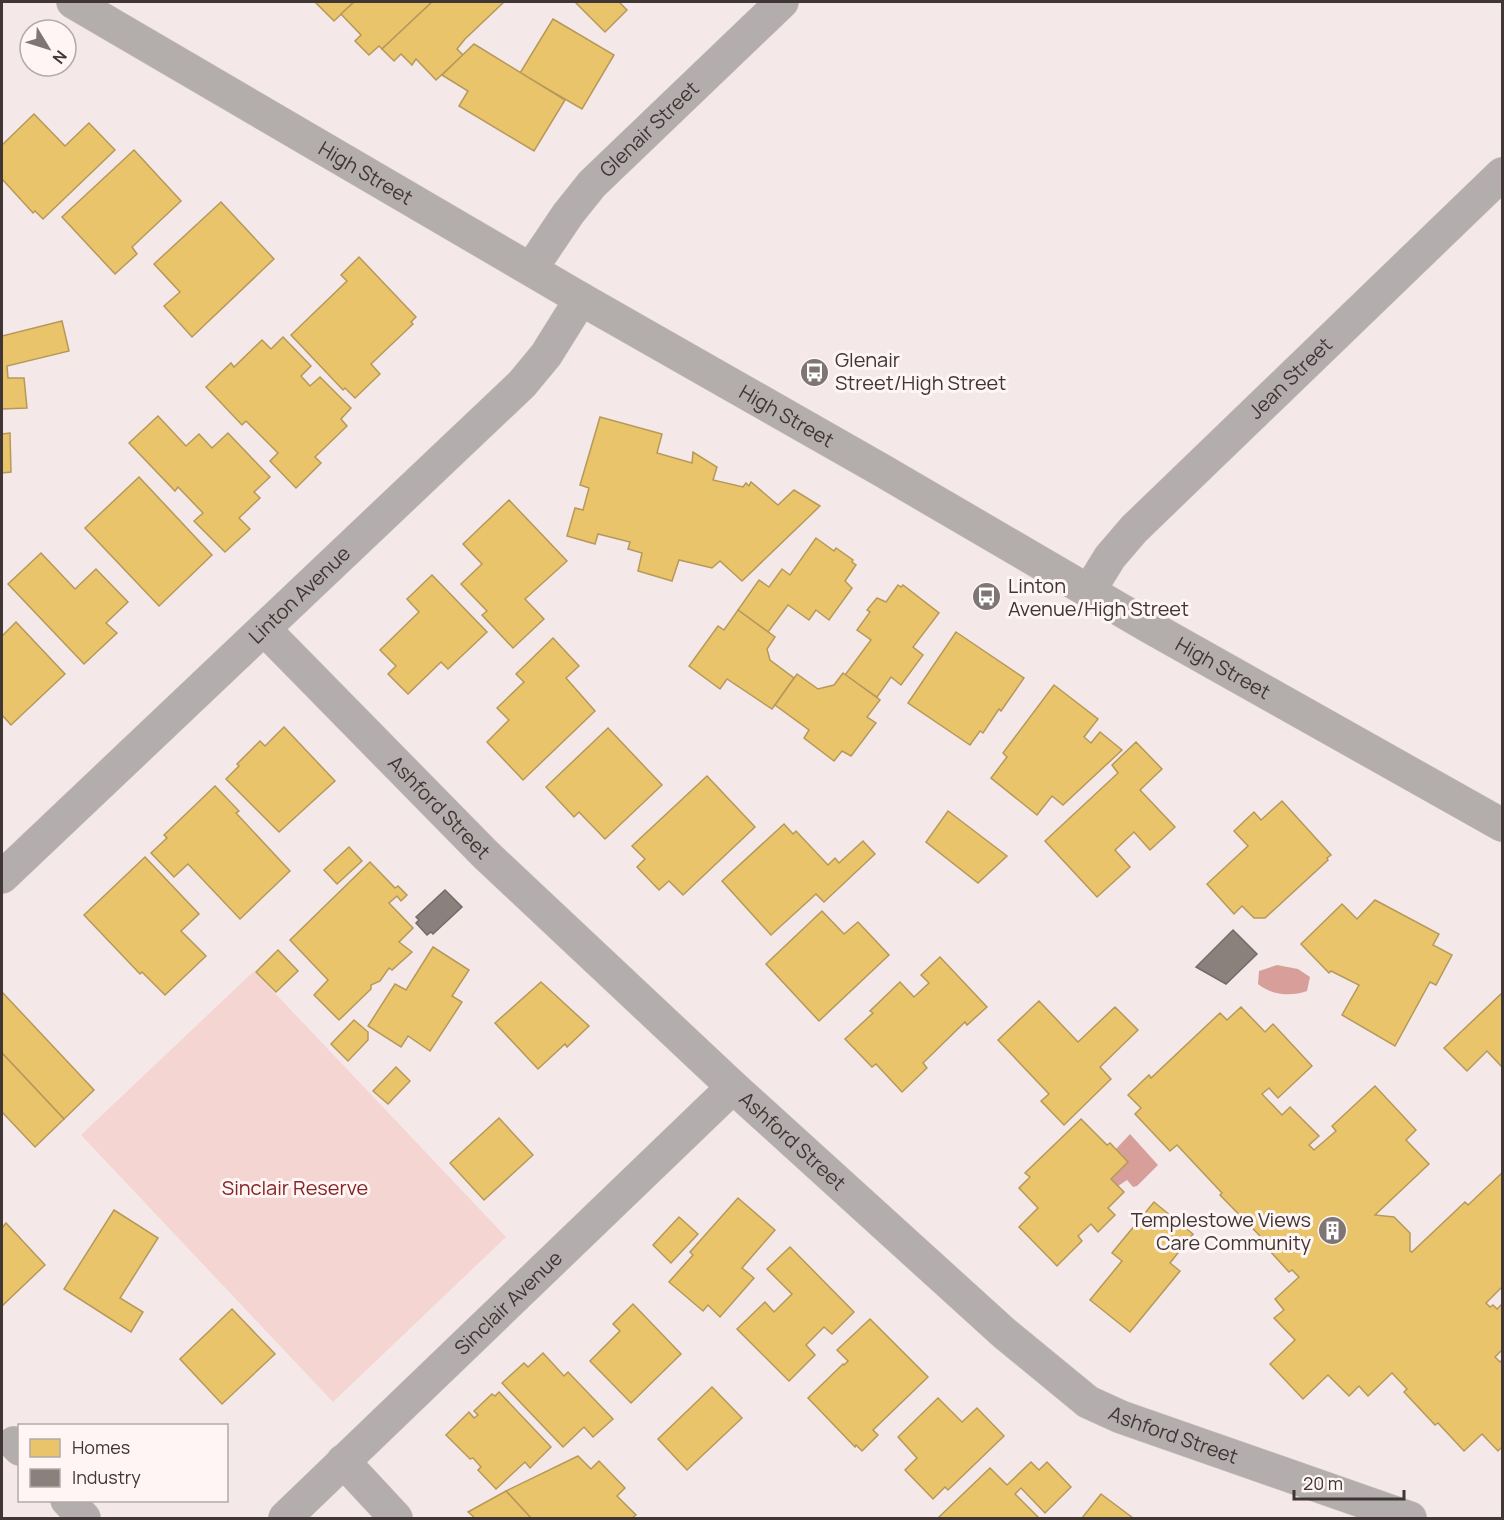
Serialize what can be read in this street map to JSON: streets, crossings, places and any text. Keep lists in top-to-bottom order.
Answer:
{
  "streets": {
    "main road": ["High Street"],
    "street": [
      "Glenair Street",
      "Jean Street",
      "Linton Avenue",
      "Ashford Street",
      "Sinclair Avenue"
    ]
  },
  "crossings": [
    ["Glenair Street", "High Street"],
    ["High Street", "Jean Street"],
    ["High Street", "Linton Avenue"],
    ["Linton Avenue", "Ashford Street"],
    ["Ashford Street", "Sinclair Avenue"]
  ],
  "parks": ["Sinclair Reserve"],
  "places": {
    "bus stop": ["Glenair Street/High Street", "Linton Avenue/High Street"],
    "building": ["Templestowe Views Care Community"]
  },
  "legend": ["Homes", "Industry"],
  "scale_bar": "20 m",
  "north": "bottom right"
}
